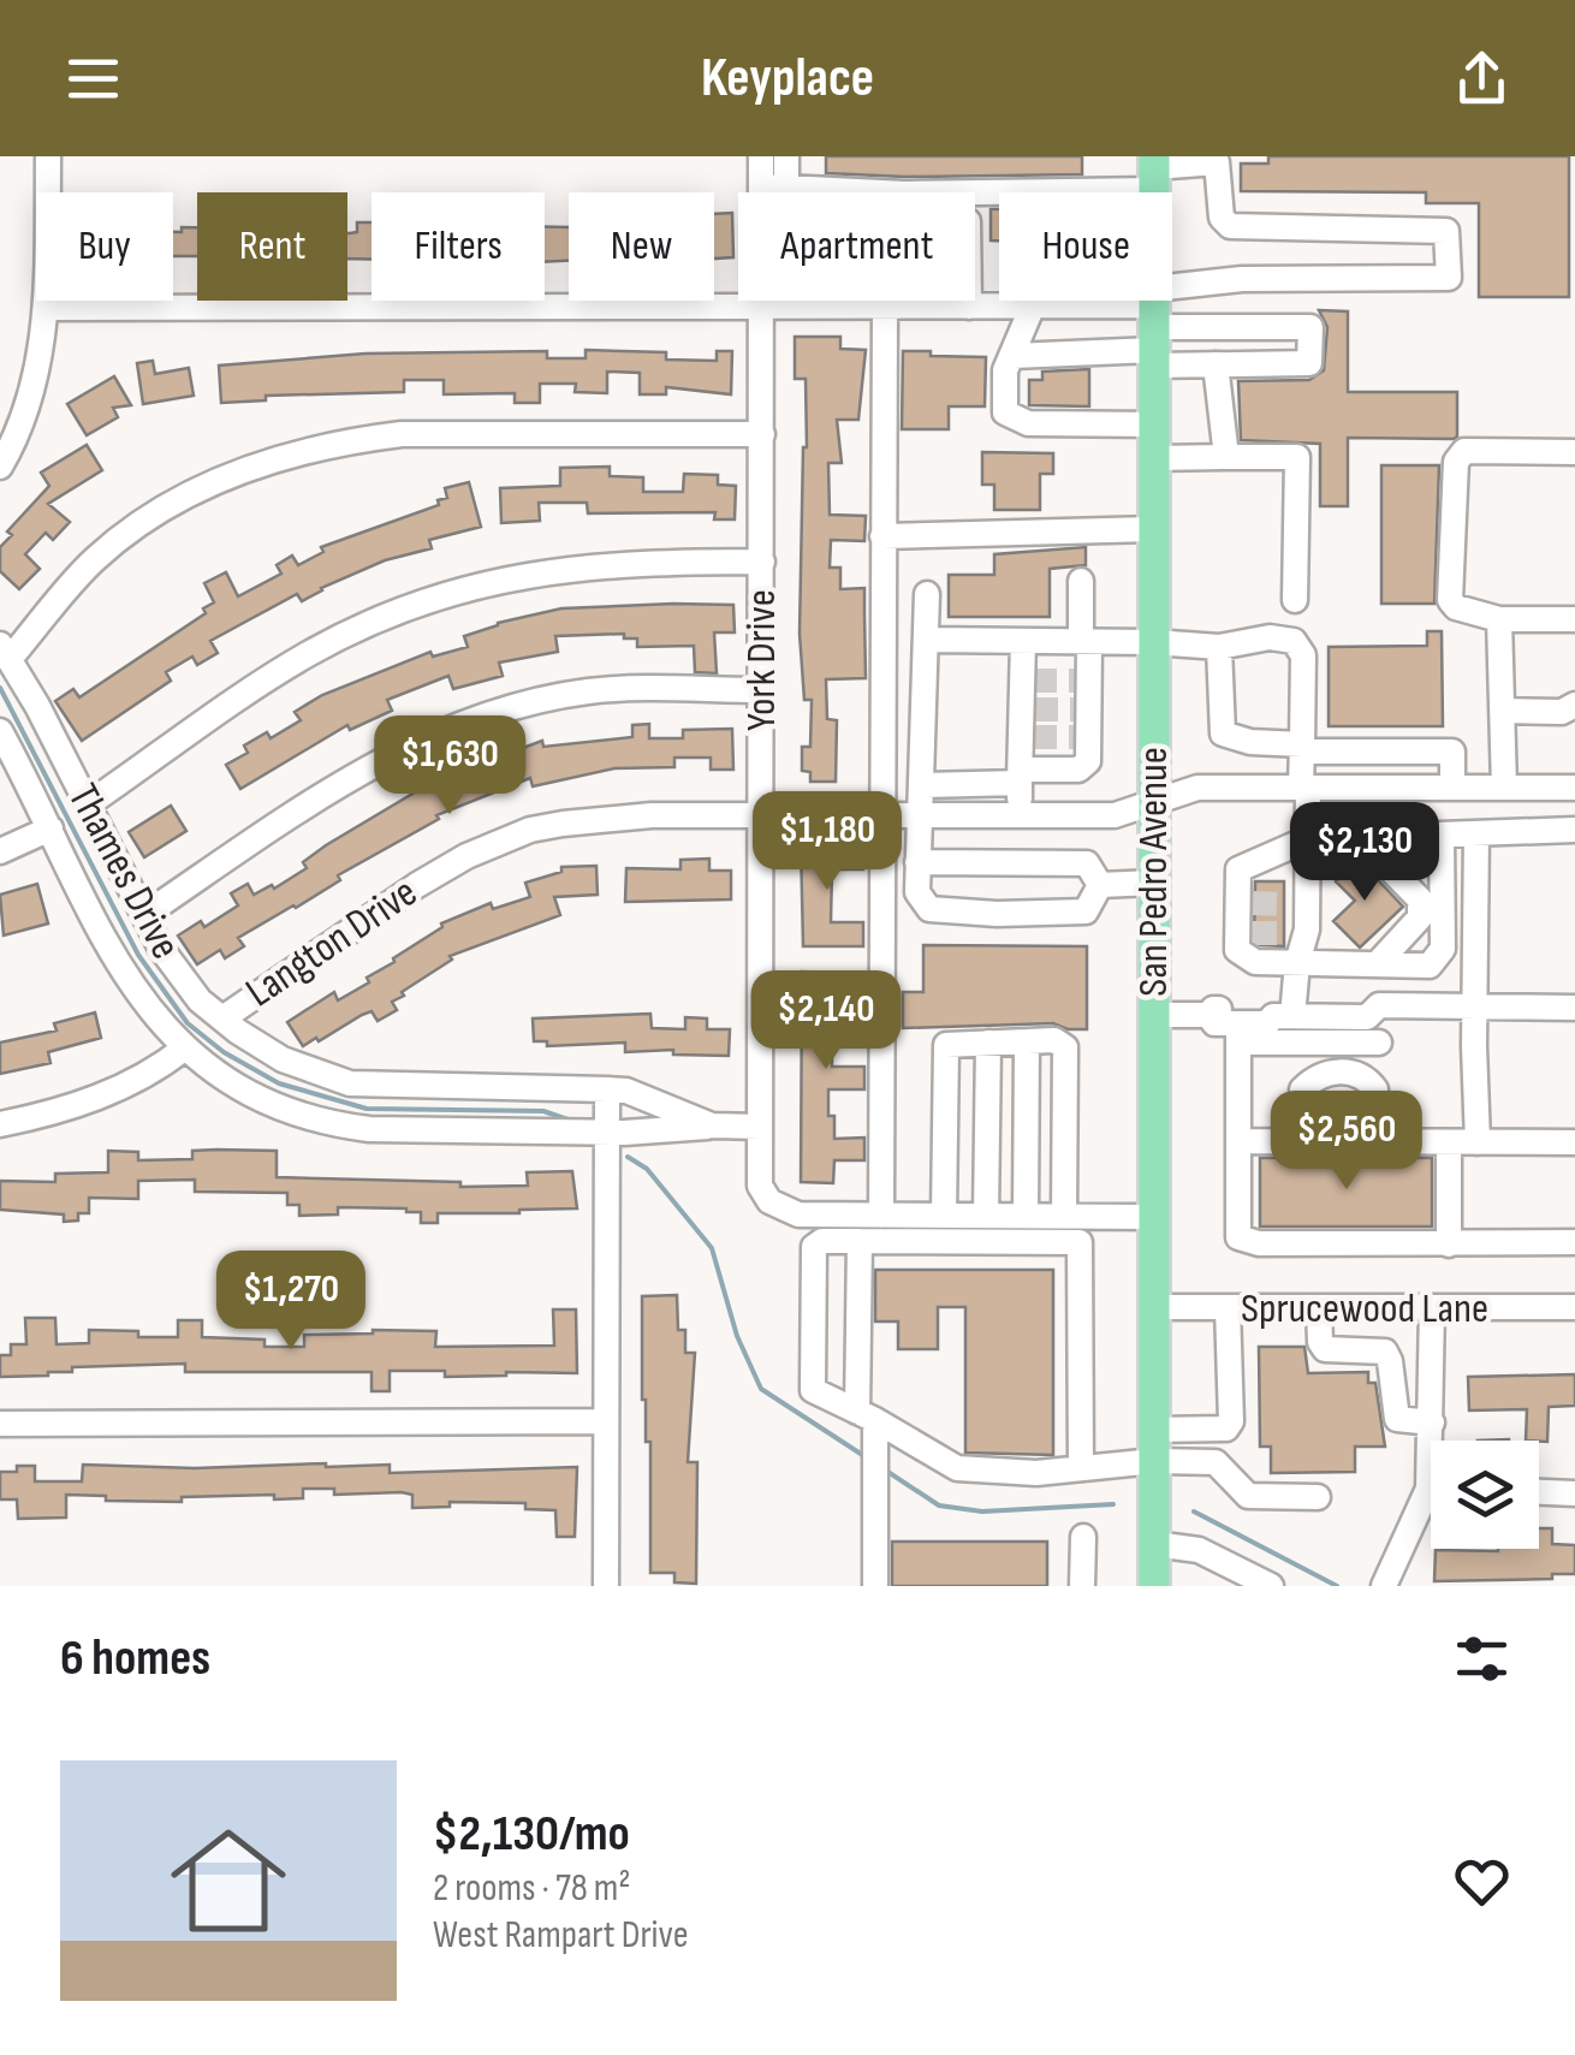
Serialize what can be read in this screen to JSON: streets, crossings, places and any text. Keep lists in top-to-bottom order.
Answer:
{
  "streets": {
    "main road": ["San Pedro Avenue"],
    "street": [
      "York Drive",
      "Thames Drive",
      "Langton Drive",
      "Sprucewood Lane"
    ]
  },
  "crossings": [
    ["York Drive", "Thames Drive"],
    ["York Drive", "Langton Drive"],
    ["Thames Drive", "Langton Drive"],
    ["San Pedro Avenue", "Langton Drive"],
    ["San Pedro Avenue", "Sprucewood Lane"]
  ],
  "page": {
    "header": "Keyplace",
    "chip": [
      "Buy",
      "Rent",
      "Filters",
      "New",
      "Apartment",
      "House"
    ],
    "price": [
      "$1,630",
      "$1,180",
      "$2,130",
      "$2,140",
      "$2,560",
      "$1,270"
    ],
    "heading": "6 homes",
    "list": [
      {
        "name": "$2,130/mo",
        "note": "2 rooms · 78 m² · West Rampart Drive"
      }
    ]
  }
}
